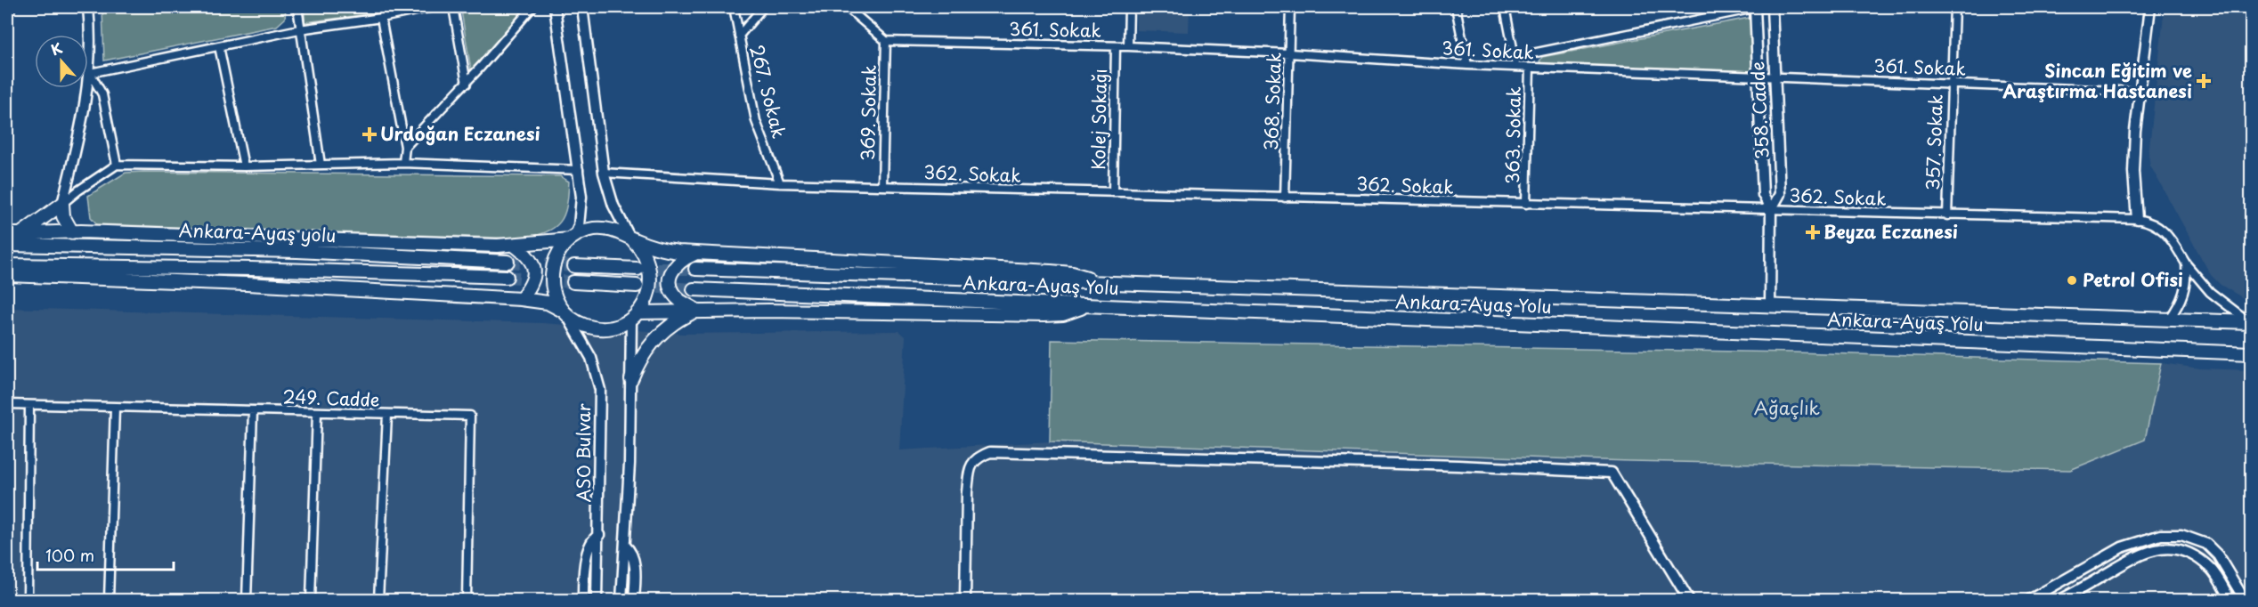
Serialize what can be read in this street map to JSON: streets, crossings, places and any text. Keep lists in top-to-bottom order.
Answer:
{
  "streets": {
    "highway": ["Ankara-Ayaş yolu", "Ankara-Ayaş Yolu"],
    "street": [
      "361. Sokak",
      "267. Sokak",
      "368. Sokak",
      "358. Cadde",
      "369. Sokak",
      "Kolej Sokağı",
      "363. Sokak",
      "357. Sokak",
      "362. Sokak",
      "249. Cadde",
      "ASO Bulvar"
    ]
  },
  "crossings": [
    ["361. Sokak", "368. Sokak"],
    ["361. Sokak", "358. Cadde"],
    ["361. Sokak", "369. Sokak"],
    ["361. Sokak", "Kolej Sokağı"],
    ["361. Sokak", "363. Sokak"],
    ["361. Sokak", "357. Sokak"],
    ["267. Sokak", "362. Sokak"],
    ["368. Sokak", "362. Sokak"],
    ["358. Cadde", "362. Sokak"],
    ["358. Cadde", "Ankara-Ayaş Yolu"],
    ["369. Sokak", "362. Sokak"],
    ["Kolej Sokağı", "362. Sokak"],
    ["363. Sokak", "362. Sokak"],
    ["357. Sokak", "362. Sokak"],
    ["362. Sokak", "Ankara-Ayaş Yolu"]
  ],
  "parks": ["Ağaçlık"],
  "places": {
    "health": ["Sincan Eğitim ve Araştırma Hastanesi", "Urdoğan Eczanesi", "Beyza Eczanesi"],
    "other": ["Petrol Ofisi"]
  },
  "scale_bar": "100 m",
  "north": "top"
}
